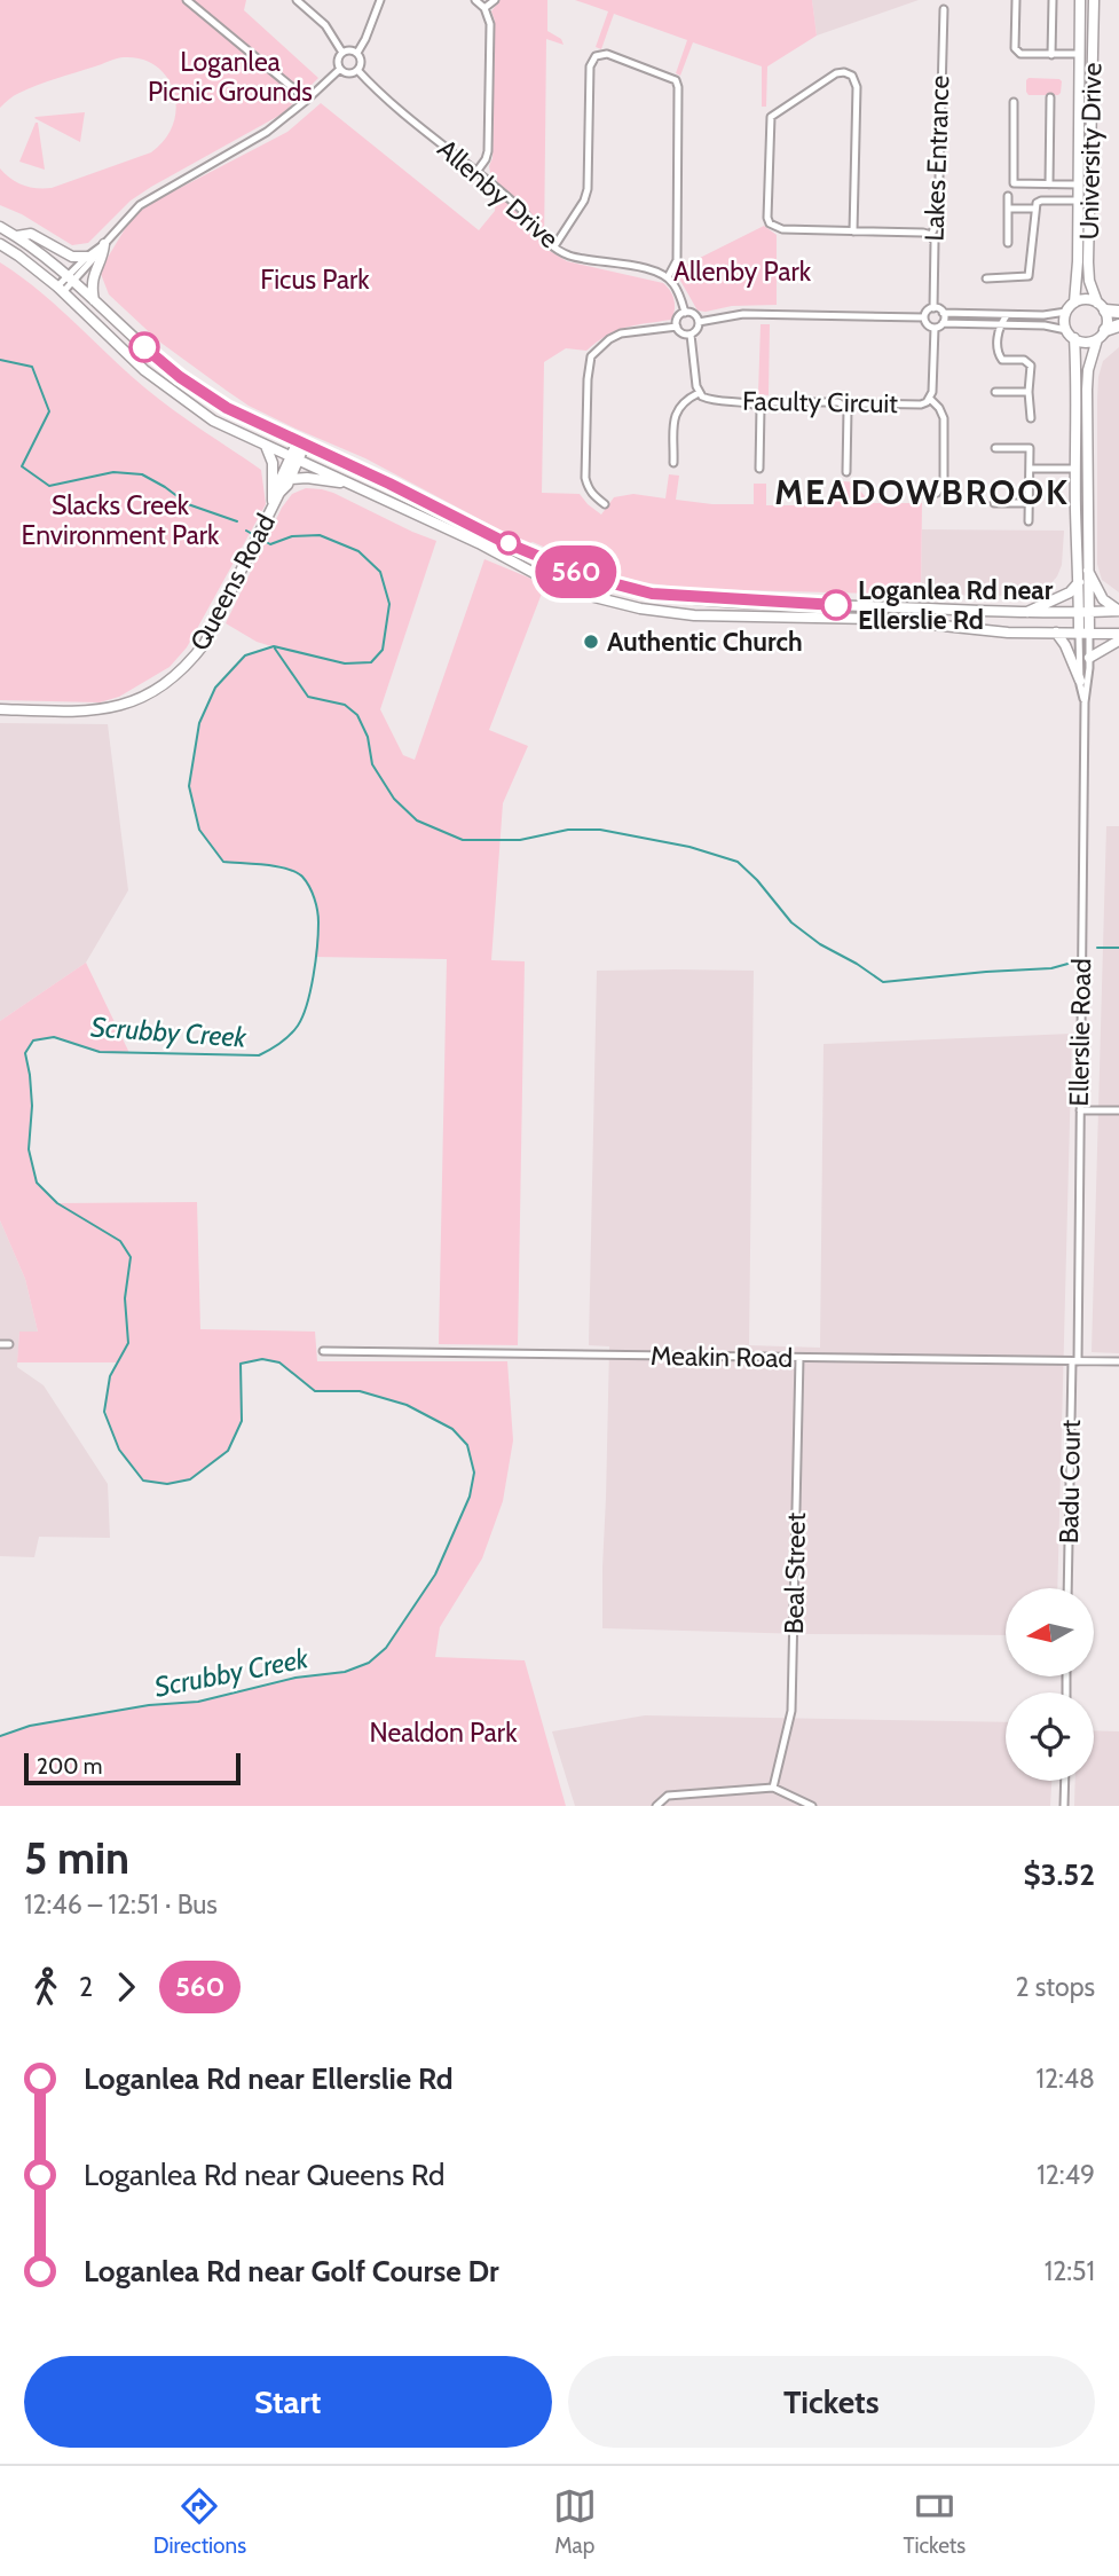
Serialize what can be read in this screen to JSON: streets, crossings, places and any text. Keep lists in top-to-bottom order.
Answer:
{
  "streets": {
    "main road": ["University Drive", "Queens Road"],
    "street": [
      "Lakes Entrance",
      "Allenby Drive",
      "Faculty Circuit",
      "Ellerslie Road",
      "Meakin Road",
      "Badu Court",
      "Beal Street"
    ]
  },
  "crossings": [
    ["Lakes Entrance", "Faculty Circuit"],
    ["Ellerslie Road", "Meakin Road"],
    ["Ellerslie Road", "Badu Court"],
    ["Meakin Road", "Badu Court"],
    ["Meakin Road", "Beal Street"]
  ],
  "districts": ["MEADOWBROOK"],
  "water": ["Scrubby Creek"],
  "parks": [
    "Loganlea Picnic Grounds",
    "Allenby Park",
    "Ficus Park",
    "Slacks Creek Environment Park",
    "Nealdon Park"
  ],
  "places": ["Loganlea Rd near Ellerslie Rd", "Authentic Church"],
  "lines": ["bus line 560"],
  "scale_bar": "200 m",
  "north": "left",
  "page": {
    "on_map": "560",
    "scale": "200 m",
    "heading": ["5 min", "12:46 – 12:51 · Bus", "$3.52"],
    "legs": ["2", "560", "2 stops"],
    "list": [
      {
        "name": "Loganlea Rd near Ellerslie Rd",
        "value": "12:48"
      },
      {
        "name": "Loganlea Rd near Queens Rd",
        "value": "12:49"
      },
      {
        "name": "Loganlea Rd near Golf Course Dr",
        "value": "12:51"
      }
    ],
    "buttons": ["Start", "Tickets"],
    "tabs": ["Directions", "Map", "Tickets"]
  }
}
